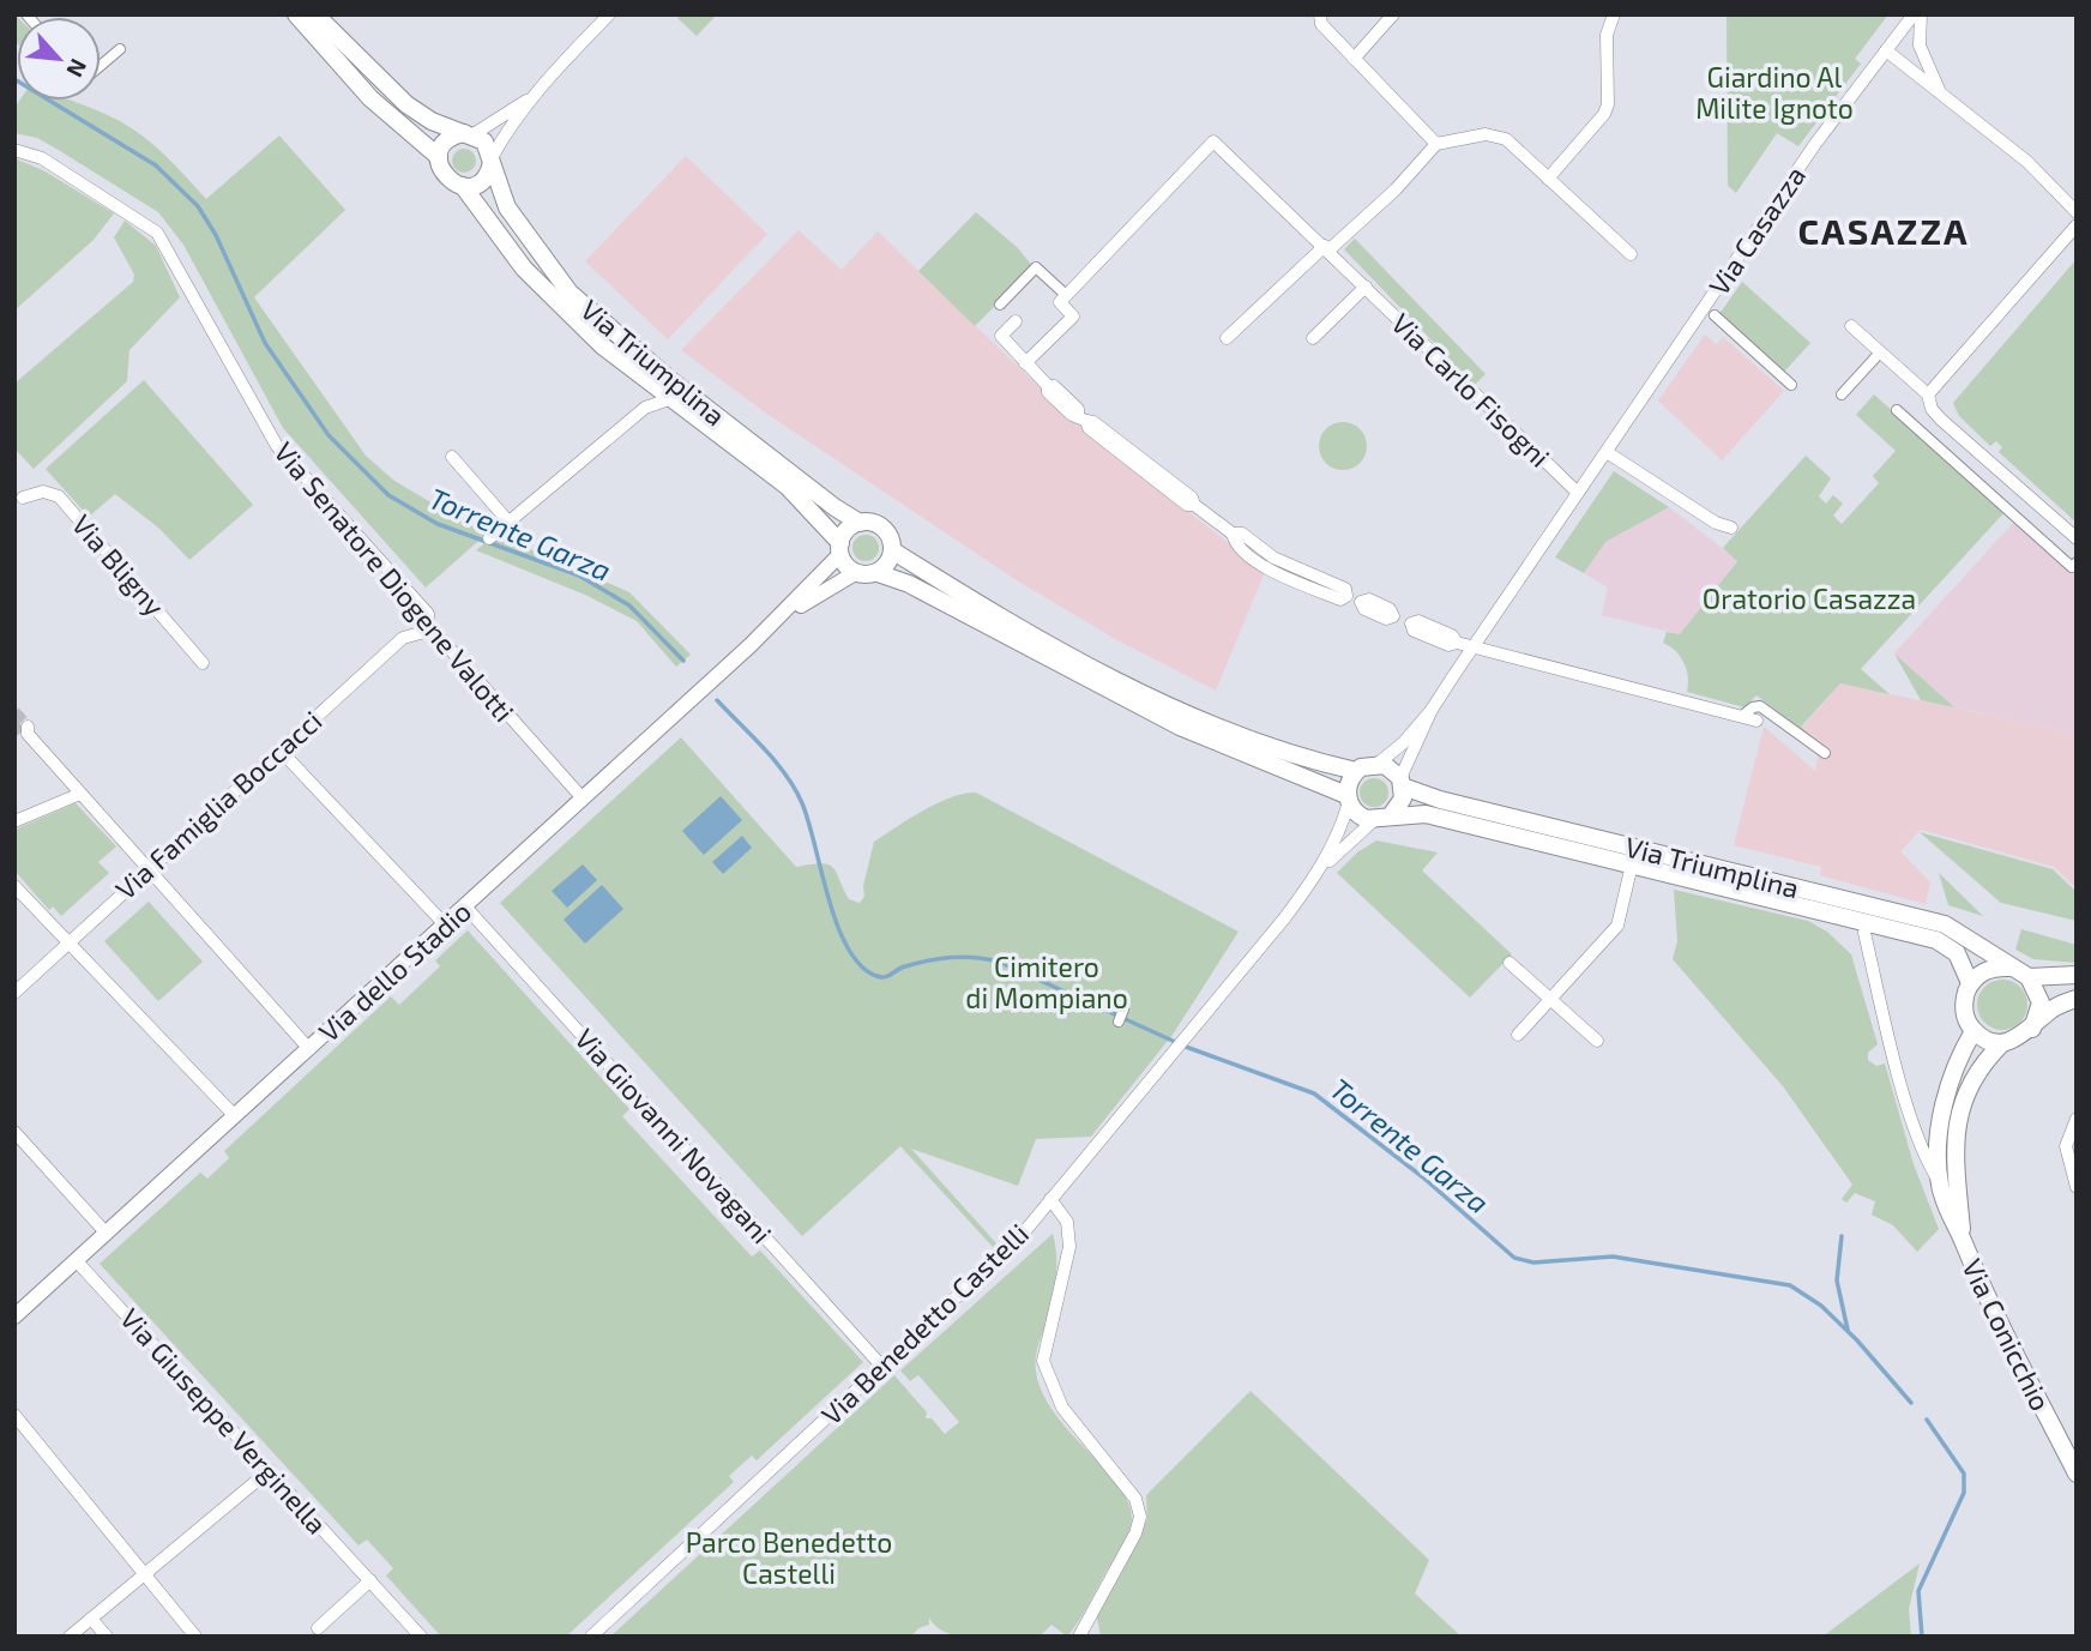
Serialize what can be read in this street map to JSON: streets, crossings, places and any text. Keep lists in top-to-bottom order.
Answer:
{
  "streets": {
    "main road": ["Via Triumplina", "Via Conicchio"],
    "street": [
      "Via Casazza",
      "Via Carlo Fisogni",
      "Via Bligny",
      "Via Senatore Diogene Valotti",
      "Via Famiglia Boccacci",
      "Via dello Stadio",
      "Via Giovanni Novagani",
      "Via Benedetto Castelli",
      "Via Giuseppe Verginella"
    ]
  },
  "crossings": [
    ["Via Casazza", "Via Triumplina"],
    ["Via Casazza", "Via Carlo Fisogni"],
    ["Via Casazza", "Via Benedetto Castelli"],
    ["Via Triumplina", "Via dello Stadio"],
    ["Via Triumplina", "Via Benedetto Castelli"],
    ["Via Triumplina", "Via Conicchio"],
    ["Via Senatore Diogene Valotti", "Via Famiglia Boccacci"],
    ["Via Senatore Diogene Valotti", "Via dello Stadio"],
    ["Via dello Stadio", "Via Giovanni Novagani"],
    ["Via dello Stadio", "Via Giuseppe Verginella"],
    ["Via Giovanni Novagani", "Via Benedetto Castelli"]
  ],
  "districts": ["CASAZZA"],
  "water": ["Torrente Garza"],
  "parks": [
    "Giardino Al Milite Ignoto",
    "Oratorio Casazza",
    "Cimitero di Mompiano",
    "Parco Benedetto Castelli"
  ],
  "north": "bottom right"
}
